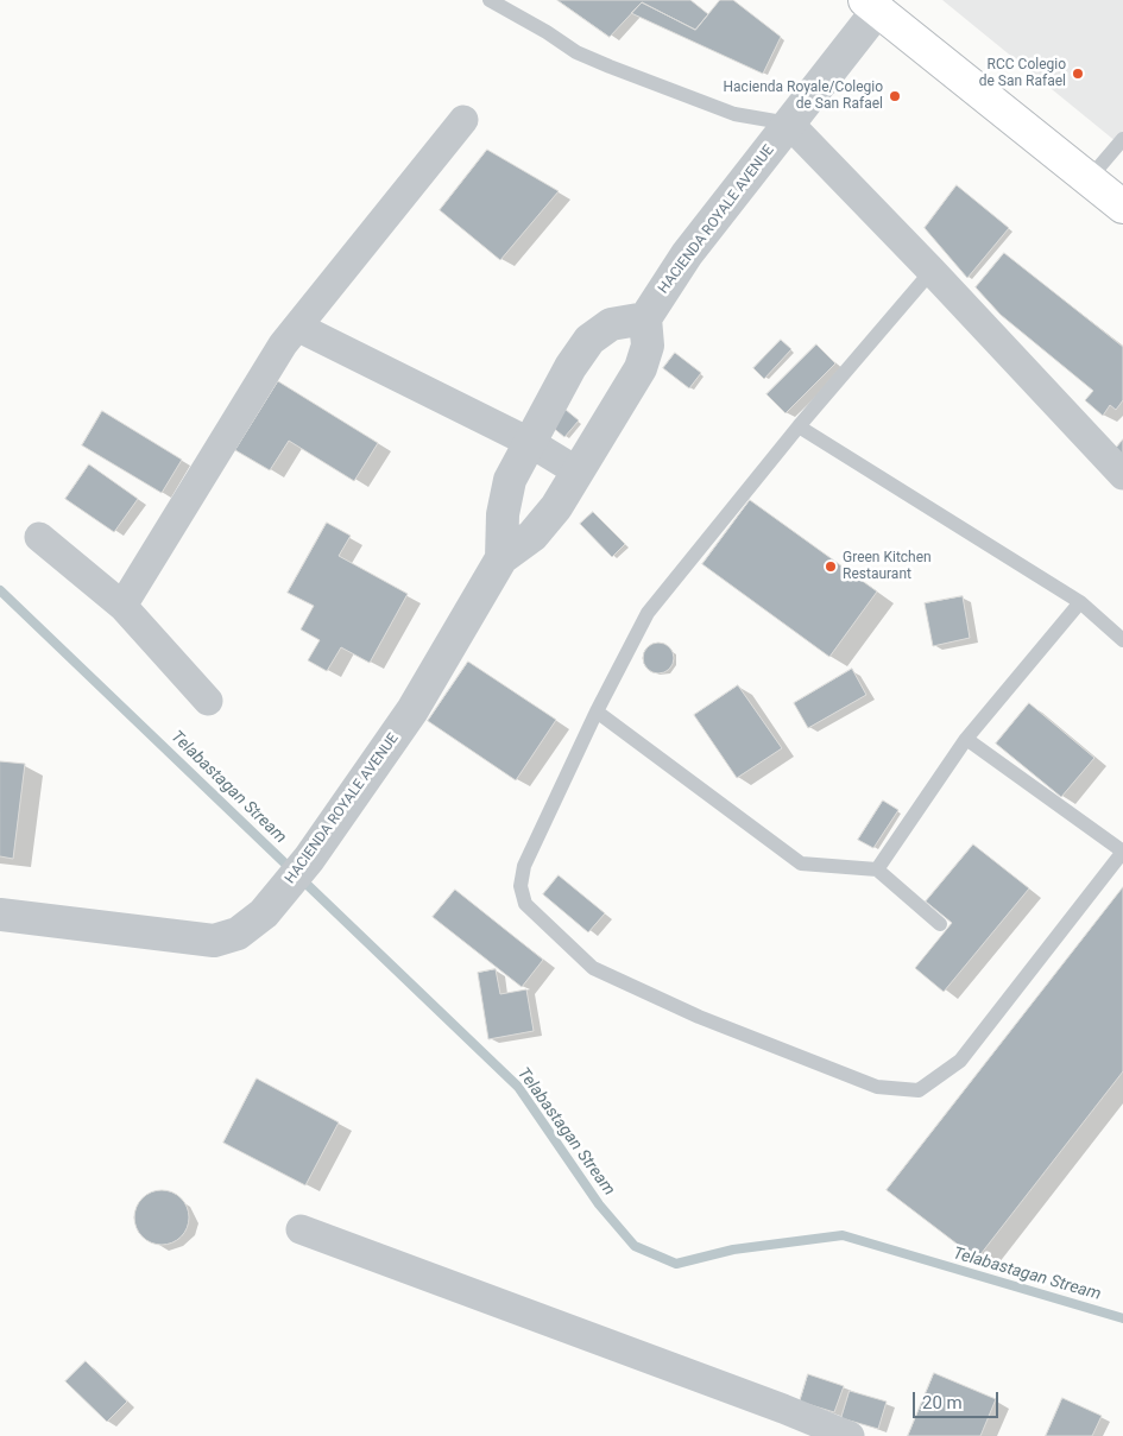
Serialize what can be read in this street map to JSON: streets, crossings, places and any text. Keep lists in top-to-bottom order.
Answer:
{
  "streets": {
    "street": ["HACIENDA ROYALE AVENUE"]
  },
  "water": ["Telabastagan Stream"],
  "places": ["RCC Colegio de San Rafael", "Hacienda Royale/Colegio de San Rafael", "Green Kitchen Restaurant"],
  "scale_bar": "20 m"
}
